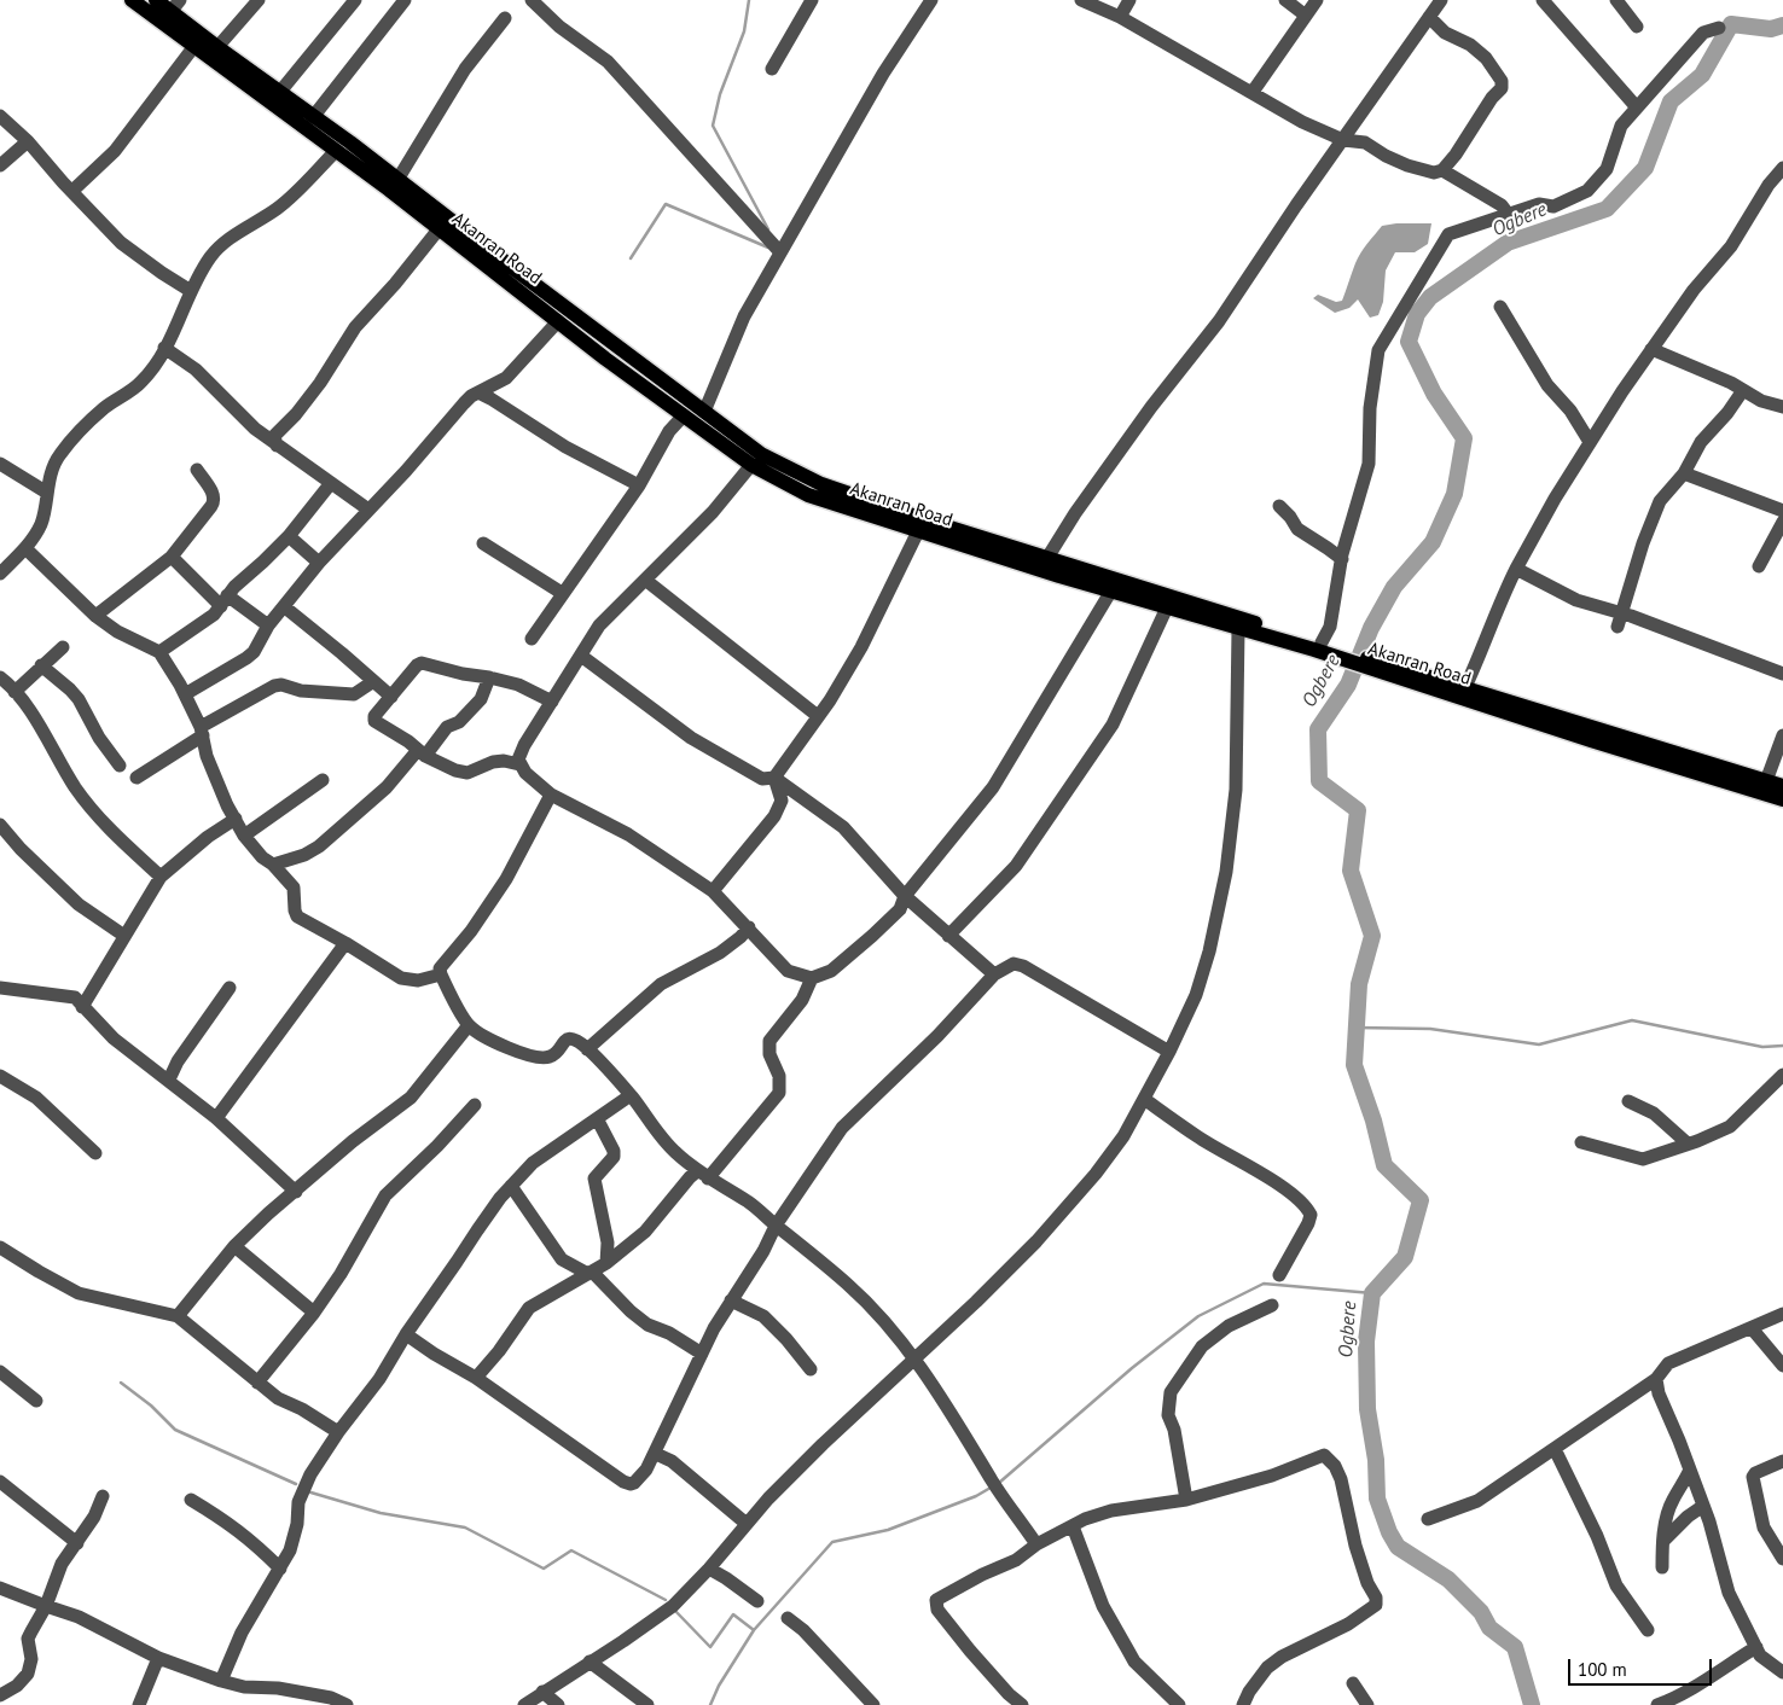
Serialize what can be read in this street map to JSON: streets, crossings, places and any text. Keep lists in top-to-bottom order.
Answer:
{
  "streets": {
    "main road": ["Akanran Road"]
  },
  "water": ["Ogbere"],
  "scale_bar": "100 m"
}
